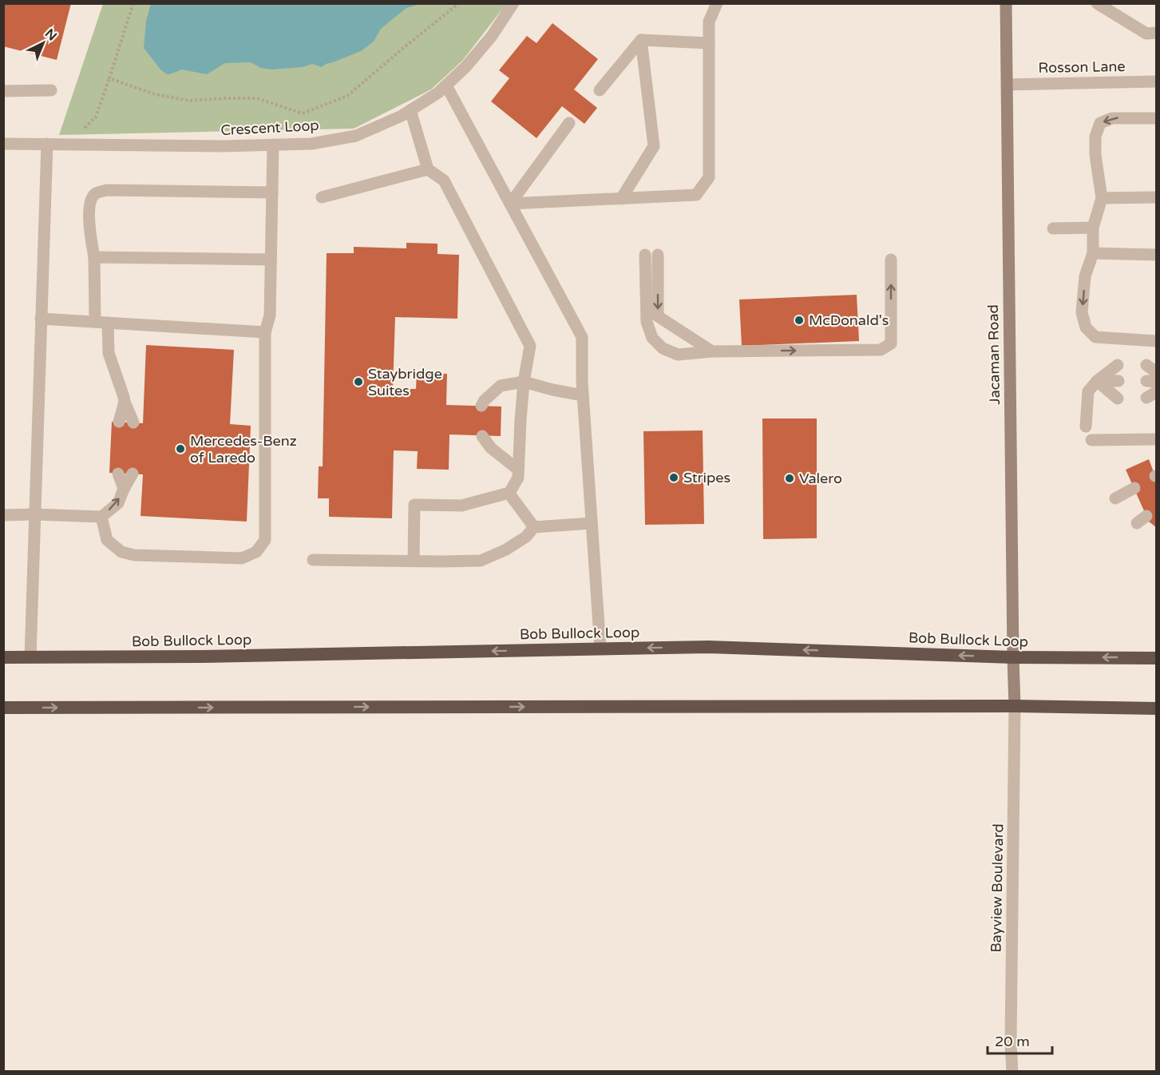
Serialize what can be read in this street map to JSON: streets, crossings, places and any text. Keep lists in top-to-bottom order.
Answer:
{
  "streets": {
    "highway": ["Bob Bullock Loop"],
    "main road": ["Jacaman Road"],
    "street": ["Rosson Lane", "Crescent Loop", "Bayview Boulevard"]
  },
  "crossings": [
    ["Rosson Lane", "Jacaman Road"],
    ["Jacaman Road", "Bob Bullock Loop"],
    ["Jacaman Road", "Bayview Boulevard"]
  ],
  "places": [
    "McDonald's",
    "Staybridge Suites",
    "Mercedes-Benz of Laredo",
    "Stripes",
    "Valero"
  ],
  "scale_bar": "20 m",
  "north": "top right"
}
